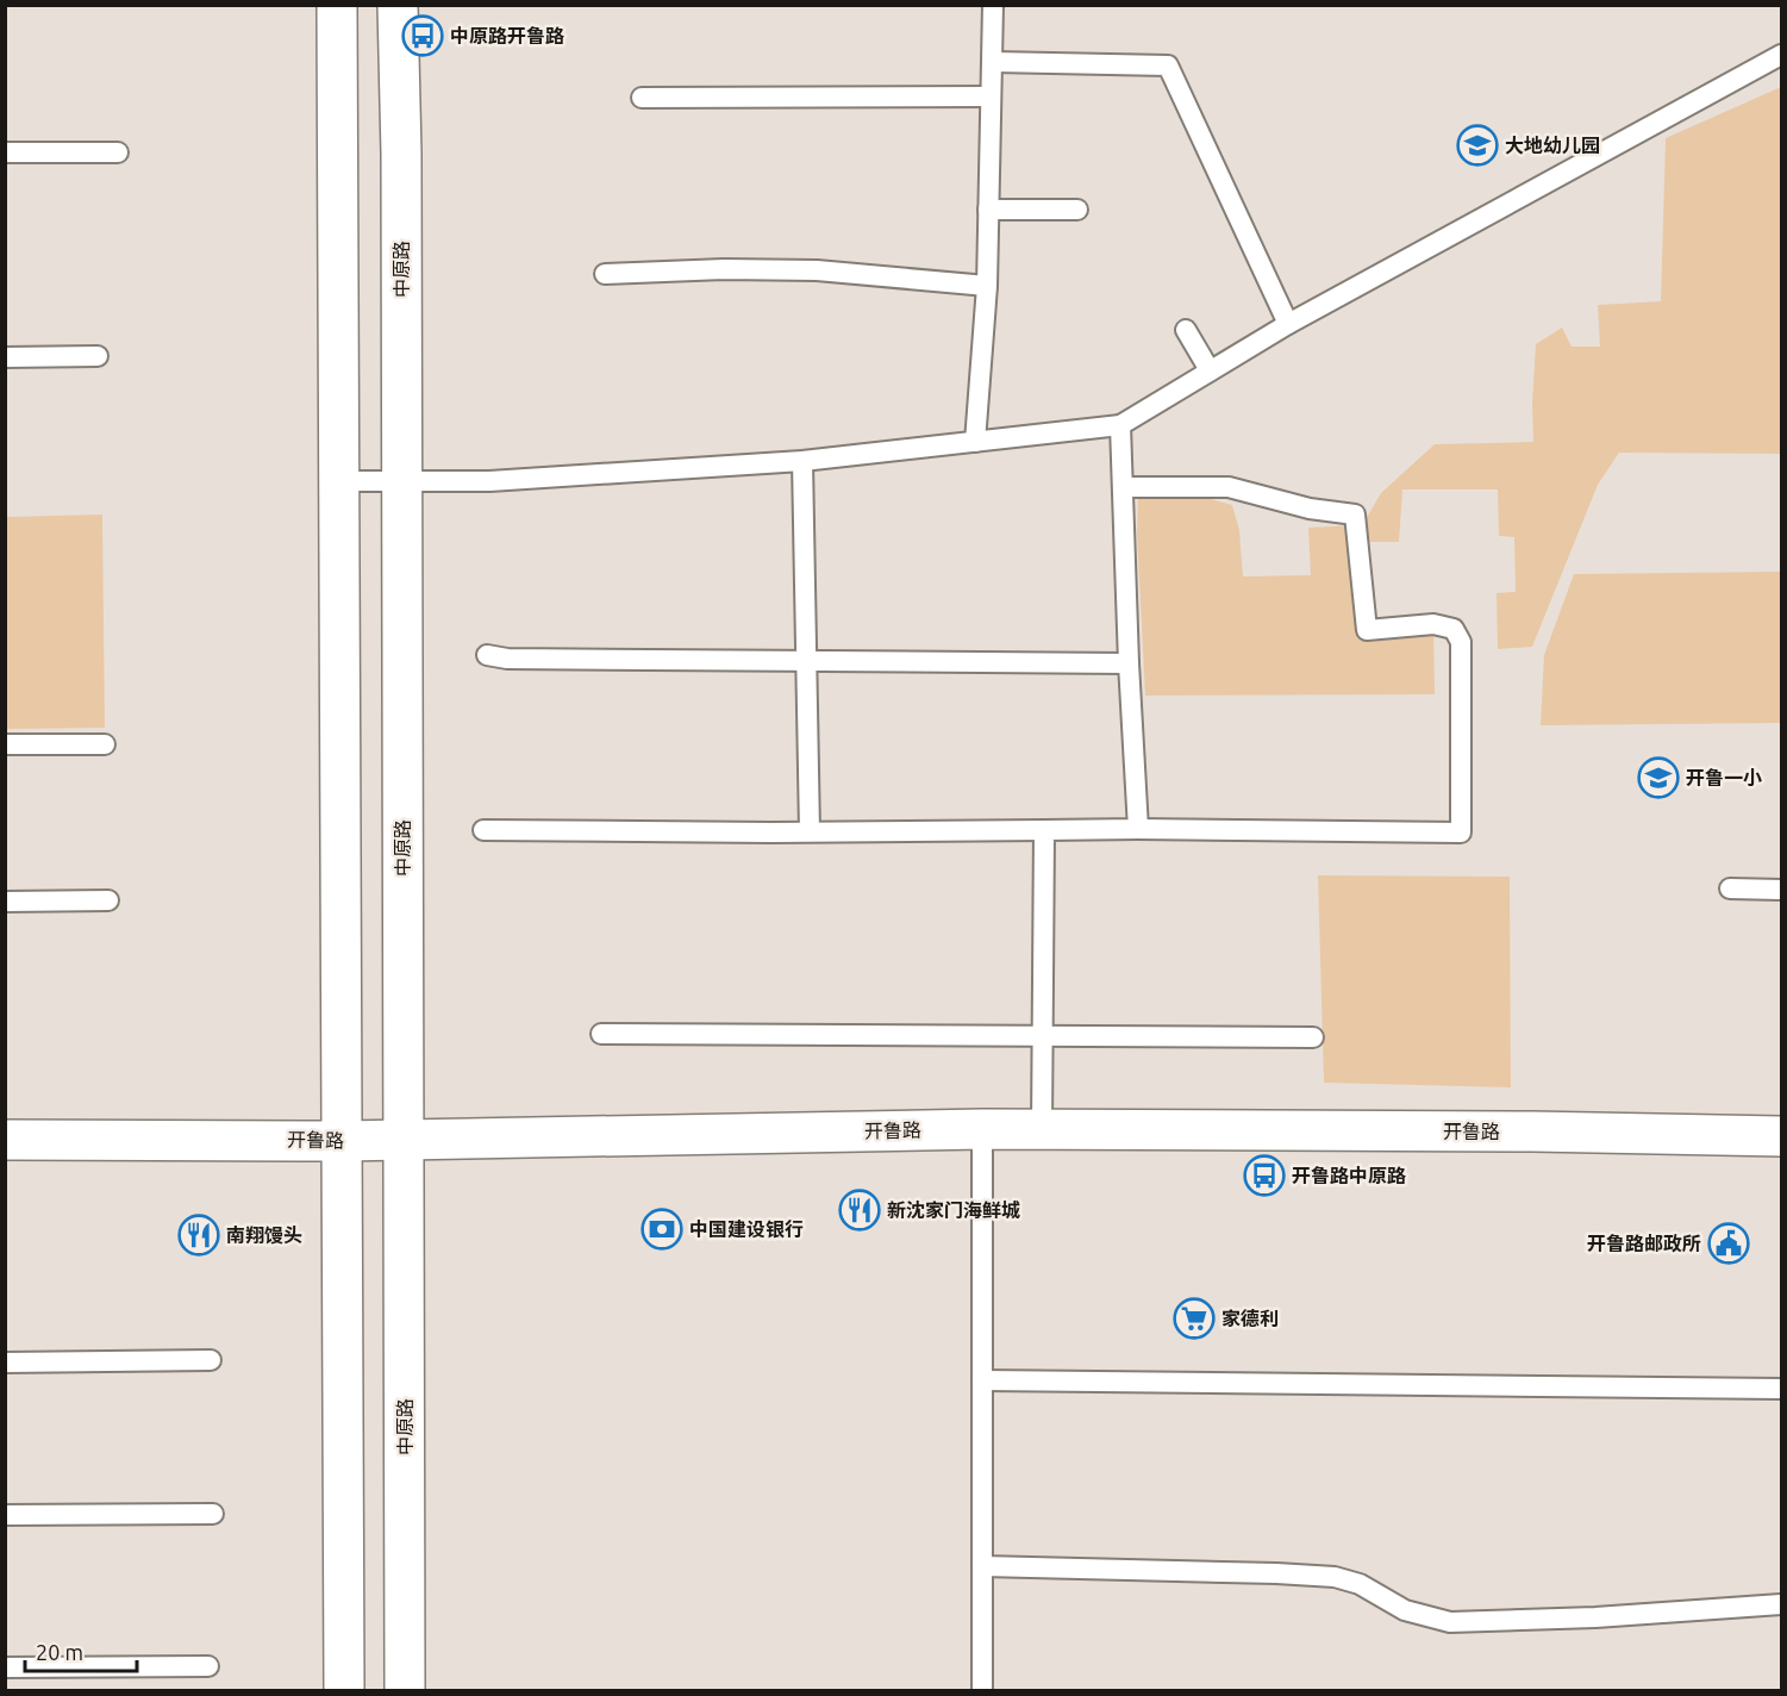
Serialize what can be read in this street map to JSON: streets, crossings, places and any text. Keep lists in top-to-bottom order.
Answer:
{
  "streets": {
    "main road": ["中原路", "开鲁路"]
  },
  "crossings": [
    ["中原路", "开鲁路"]
  ],
  "places": {
    "bus stop": ["中原路开鲁路", "开鲁路中原路"],
    "school or university": ["大地幼儿园", "开鲁一小"],
    "restaurant": ["新沈家门海鲜城", "南翔馒头"],
    "bank": ["中国建设银行"],
    "public building": ["开鲁路邮政所"],
    "supermarket": ["家德利"]
  },
  "scale_bar": "20 m"
}
